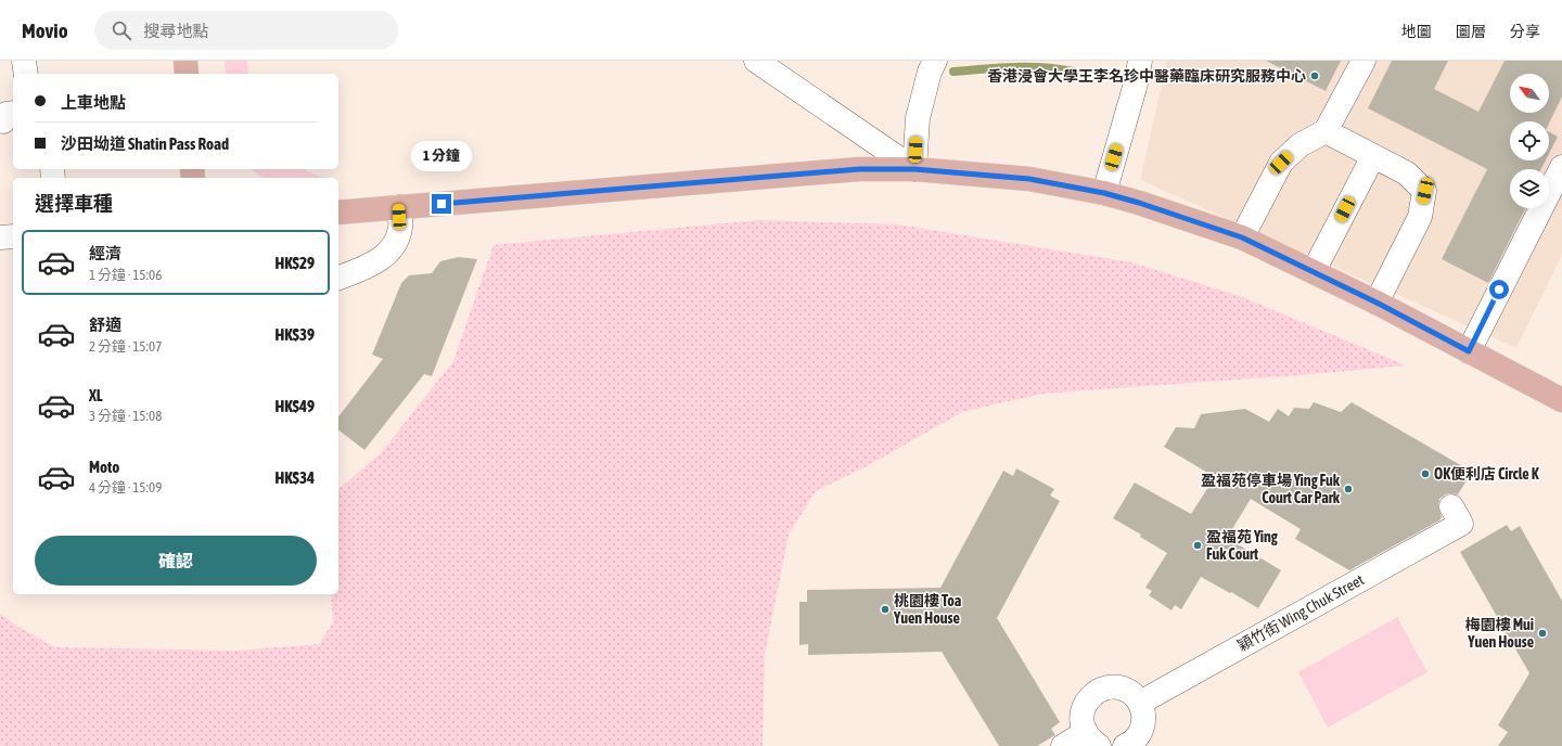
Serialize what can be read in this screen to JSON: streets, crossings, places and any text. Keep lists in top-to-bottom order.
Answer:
{
  "streets": {
    "street": ["穎竹街 Wing Chuk Street"]
  },
  "places": [
    "香港浸會大學王李名珍中醫藥臨床研究服務中心",
    "OK便利店 Circle K",
    "盈福苑停車場 Ying Fuk Court Car Park",
    "盈福苑 Ying Fuk Court",
    "桃園樓 Toa Yuen House",
    "梅園樓 Mui Yuen House"
  ],
  "north": "top left",
  "page": {
    "header": "Movio",
    "search": "搜尋地點",
    "nav": ["地圖", "圖層", "分享"],
    "banner": ["上車地點", "沙田坳道 Shatin Pass Road"],
    "bubble": "1 分鐘",
    "heading": "選擇車種",
    "list": [
      {
        "name": "經濟",
        "note": "1 分鐘 · 15:06",
        "value": "HK$29"
      },
      {
        "name": "舒適",
        "note": "2 分鐘 · 15:07",
        "value": "HK$39"
      },
      {
        "name": "XL",
        "note": "3 分鐘 · 15:08",
        "value": "HK$49"
      },
      {
        "name": "Moto",
        "note": "4 分鐘 · 15:09",
        "value": "HK$34"
      }
    ],
    "buttons": "確認"
  }
}
